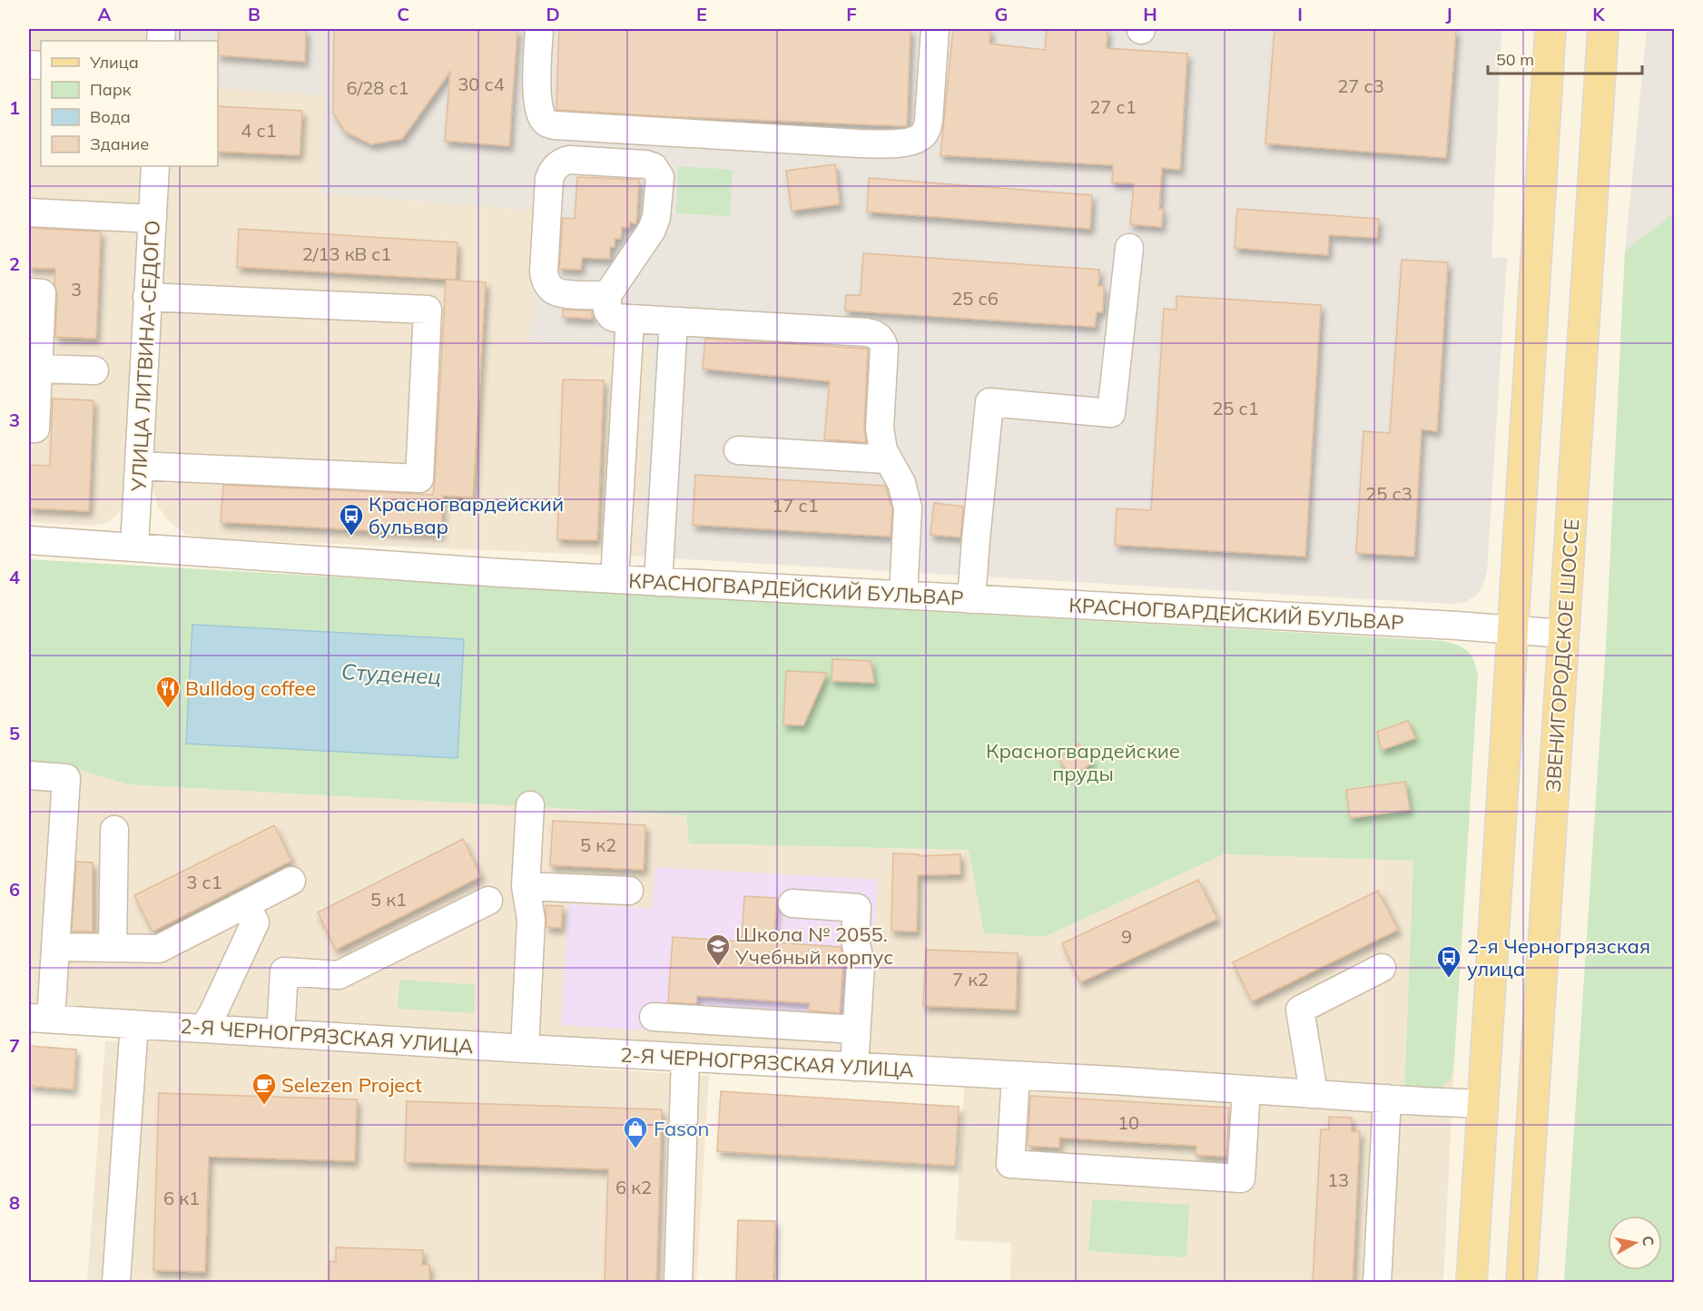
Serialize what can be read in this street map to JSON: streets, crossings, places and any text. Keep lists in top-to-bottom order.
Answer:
{
  "streets": {
    "main road": ["ЗВЕНИГОРОДСКОЕ ШОССЕ"],
    "street": ["УЛИЦА ЛИТВИНА-СЕДОГО", "КРАСНОГВАРДЕЙСКИЙ БУЛЬВАР", "2-Я ЧЕРНОГРЯЗСКАЯ УЛИЦА"]
  },
  "crossings": [
    ["УЛИЦА ЛИТВИНА-СЕДОГО", "КРАСНОГВАРДЕЙСКИЙ БУЛЬВАР"],
    ["КРАСНОГВАРДЕЙСКИЙ БУЛЬВАР", "ЗВЕНИГОРОДСКОЕ ШОССЕ"]
  ],
  "water": ["Студенец"],
  "parks": ["Красногвардейские пруды"],
  "places": {
    "bus stop": ["Красногвардейский бульвар", "2-я Черногрязская улица"],
    "restaurant": ["Bulldog coffee"],
    "school or university": ["Школа № 2055. Учебный корпус"],
    "cafe": ["Selezen Project"],
    "shop": ["Fason"]
  },
  "house_numbers": [
    "30 с4",
    "27 с3",
    "6/28 с1",
    "27 с1",
    "4 с1",
    "2/13 кВ с1",
    "3",
    "25 с6",
    "25 с1",
    "25 с3",
    "17 с1",
    "5 к2",
    "3 с1",
    "5 к1",
    "9",
    "7 к2",
    "10",
    "13",
    "6 к2",
    "6 к1"
  ],
  "legend": [
    "Улица",
    "Парк",
    "Вода",
    "Здание"
  ],
  "scale_bar": "50 m",
  "north": "right",
  "grid": {
    "columns": [
      "A",
      "B",
      "C",
      "D",
      "E",
      "F",
      "G",
      "H",
      "I",
      "J",
      "K"
    ],
    "rows": [
      "1",
      "2",
      "3",
      "4",
      "5",
      "6",
      "7",
      "8"
    ]
  }
}
